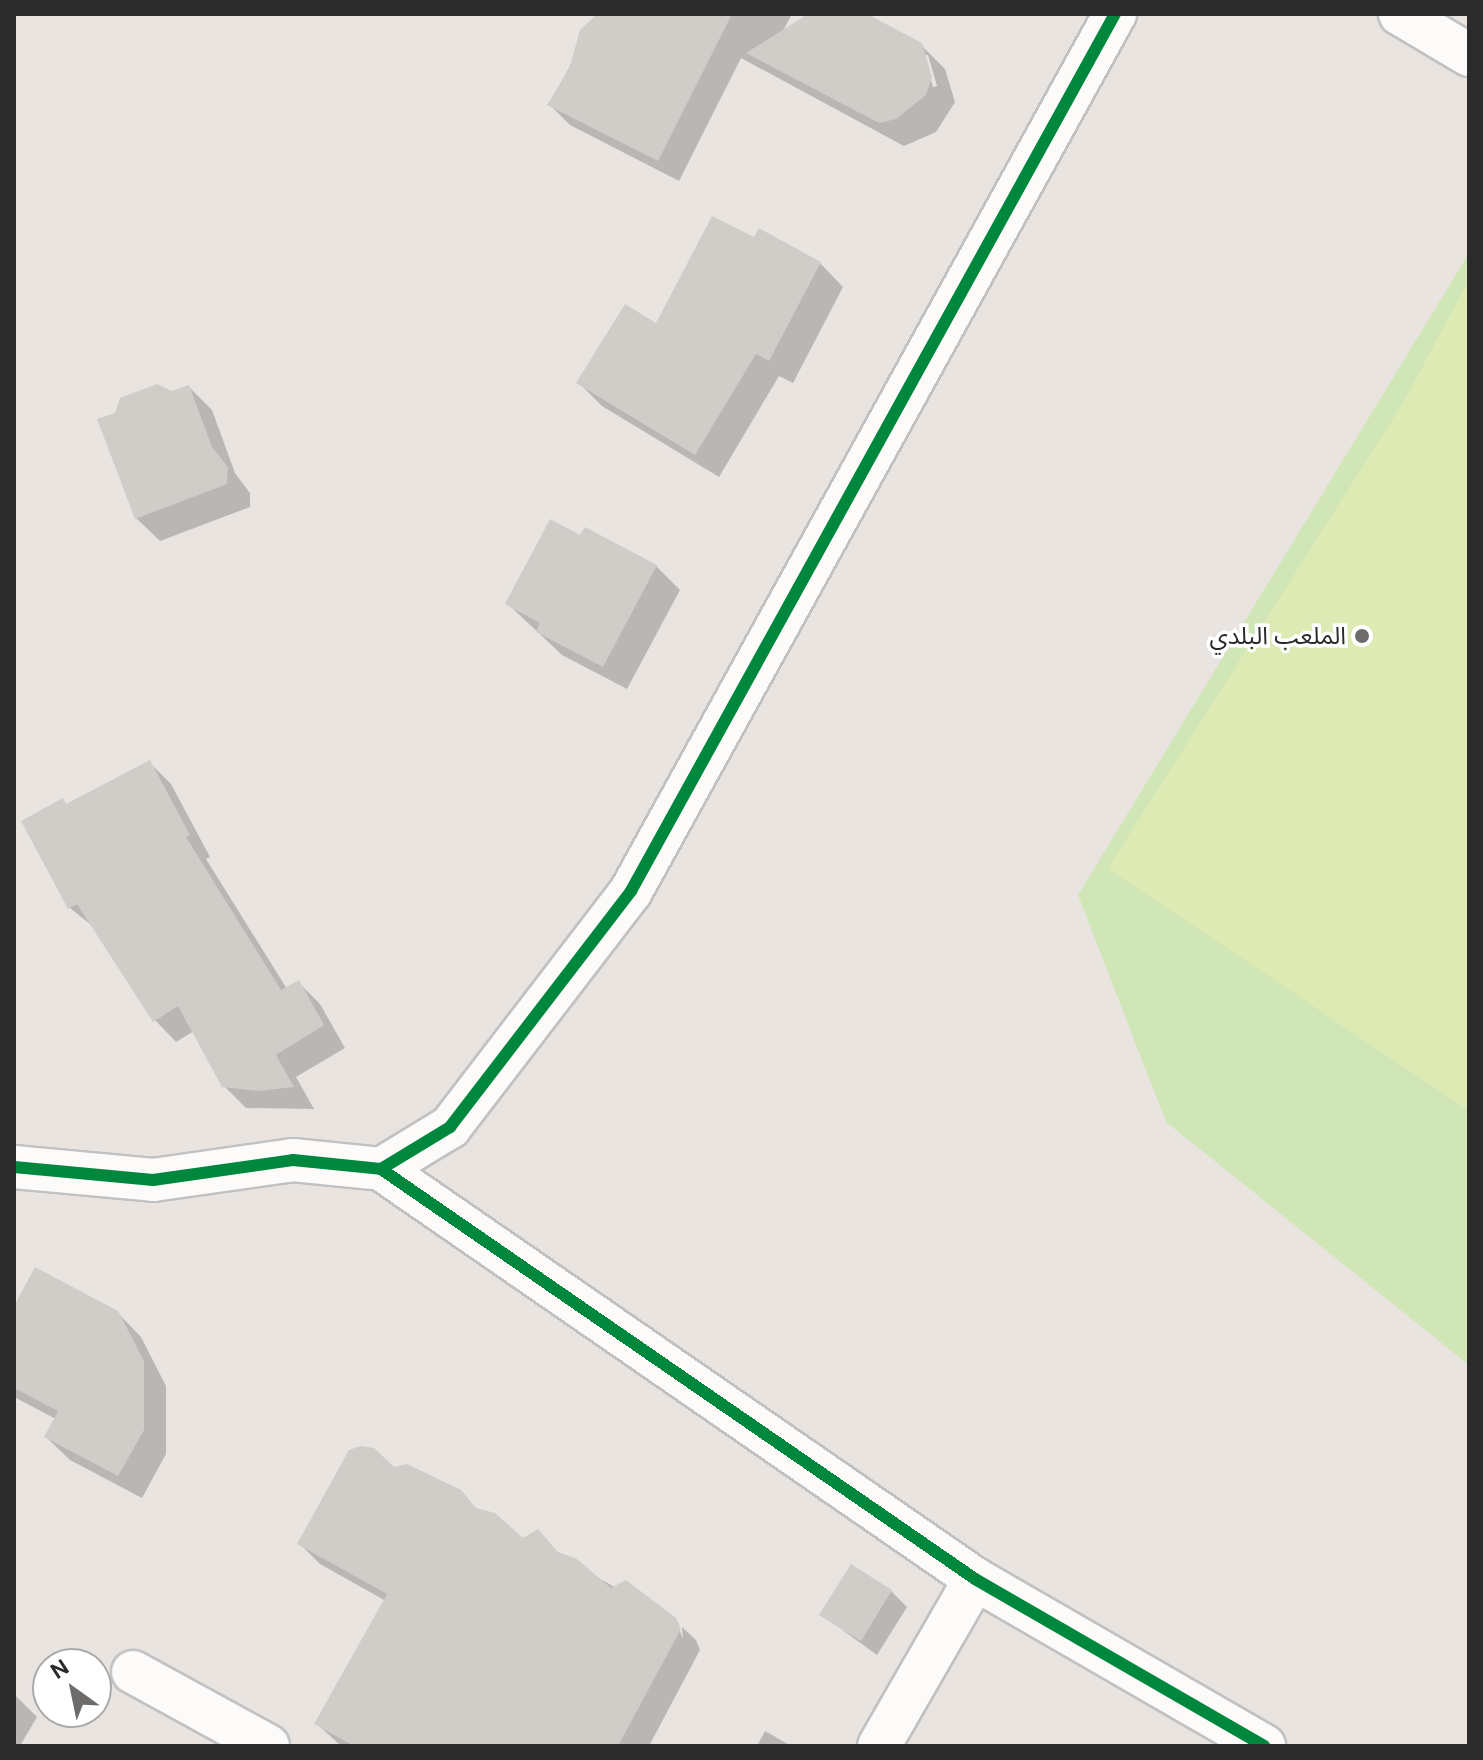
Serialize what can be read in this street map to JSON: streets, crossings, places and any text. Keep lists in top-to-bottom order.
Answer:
{
  "places": ["الملعب البلدي"],
  "north": "top left"
}
